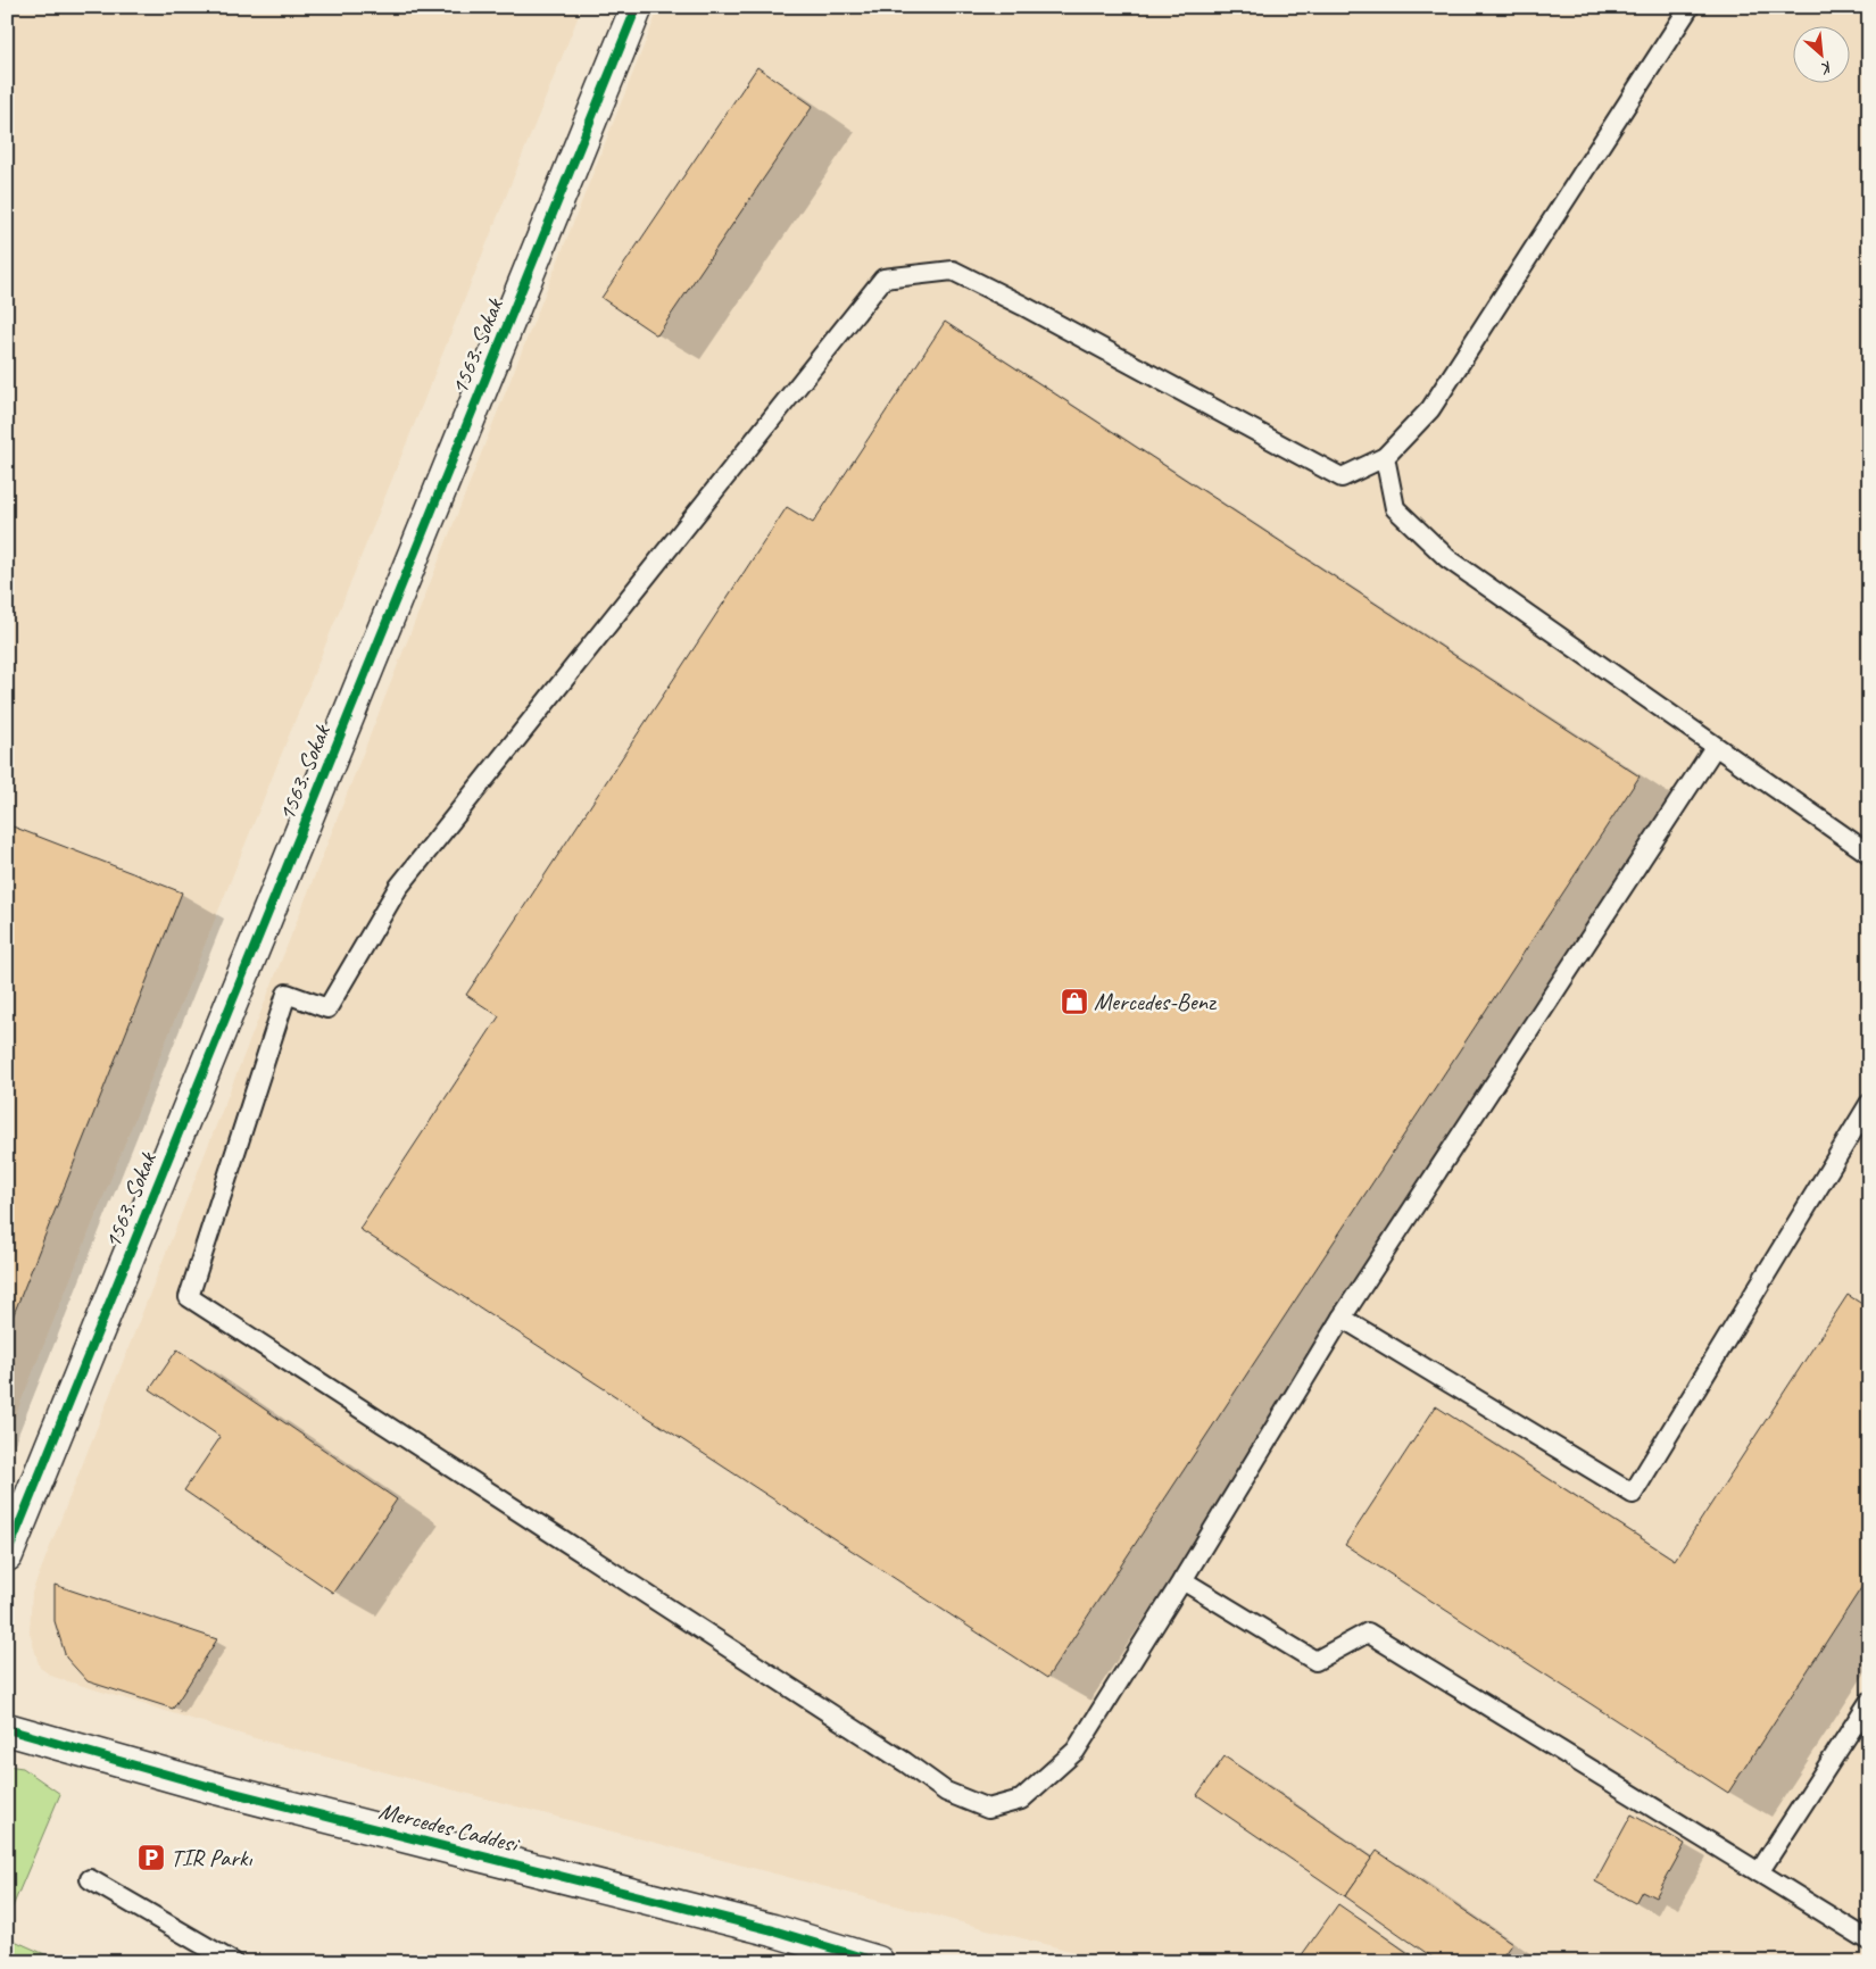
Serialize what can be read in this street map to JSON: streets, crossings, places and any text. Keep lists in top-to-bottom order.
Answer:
{
  "streets": {
    "street": ["1563. Sokak", "Mercedes Caddesi"]
  },
  "places": {
    "shop": ["Mercedes-Benz"],
    "parking": ["TIR Parkı"]
  },
  "north": "bottom right"
}
